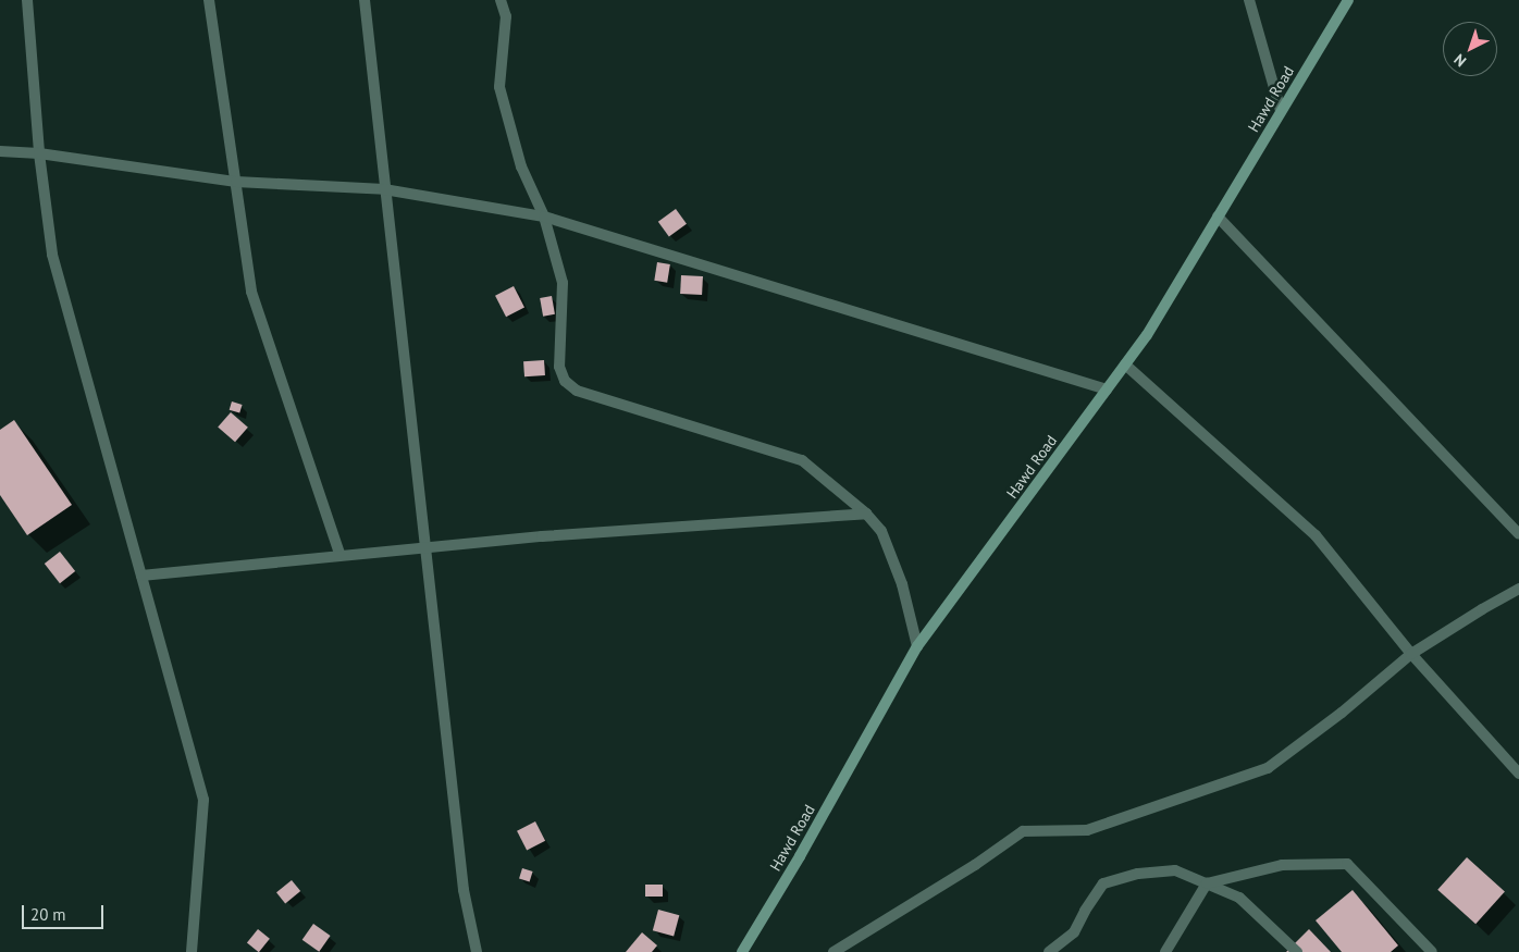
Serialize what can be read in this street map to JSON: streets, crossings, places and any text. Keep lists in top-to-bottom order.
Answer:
{
  "streets": {
    "main road": ["Hawd Road"]
  },
  "scale_bar": "20 m",
  "north": "bottom left"
}
